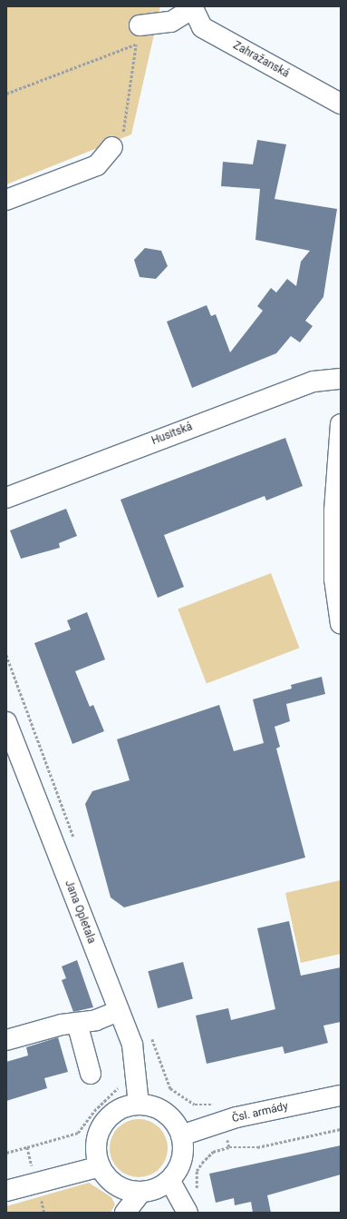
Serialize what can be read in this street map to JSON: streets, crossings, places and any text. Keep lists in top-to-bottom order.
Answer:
{
  "streets": {
    "street": [
      "Zahražanská",
      "Husitská",
      "Jana Opletala",
      "Čsl. armády"
    ]
  },
  "crossings": [
    ["Jana Opletala", "Čsl. armády"]
  ]
}
